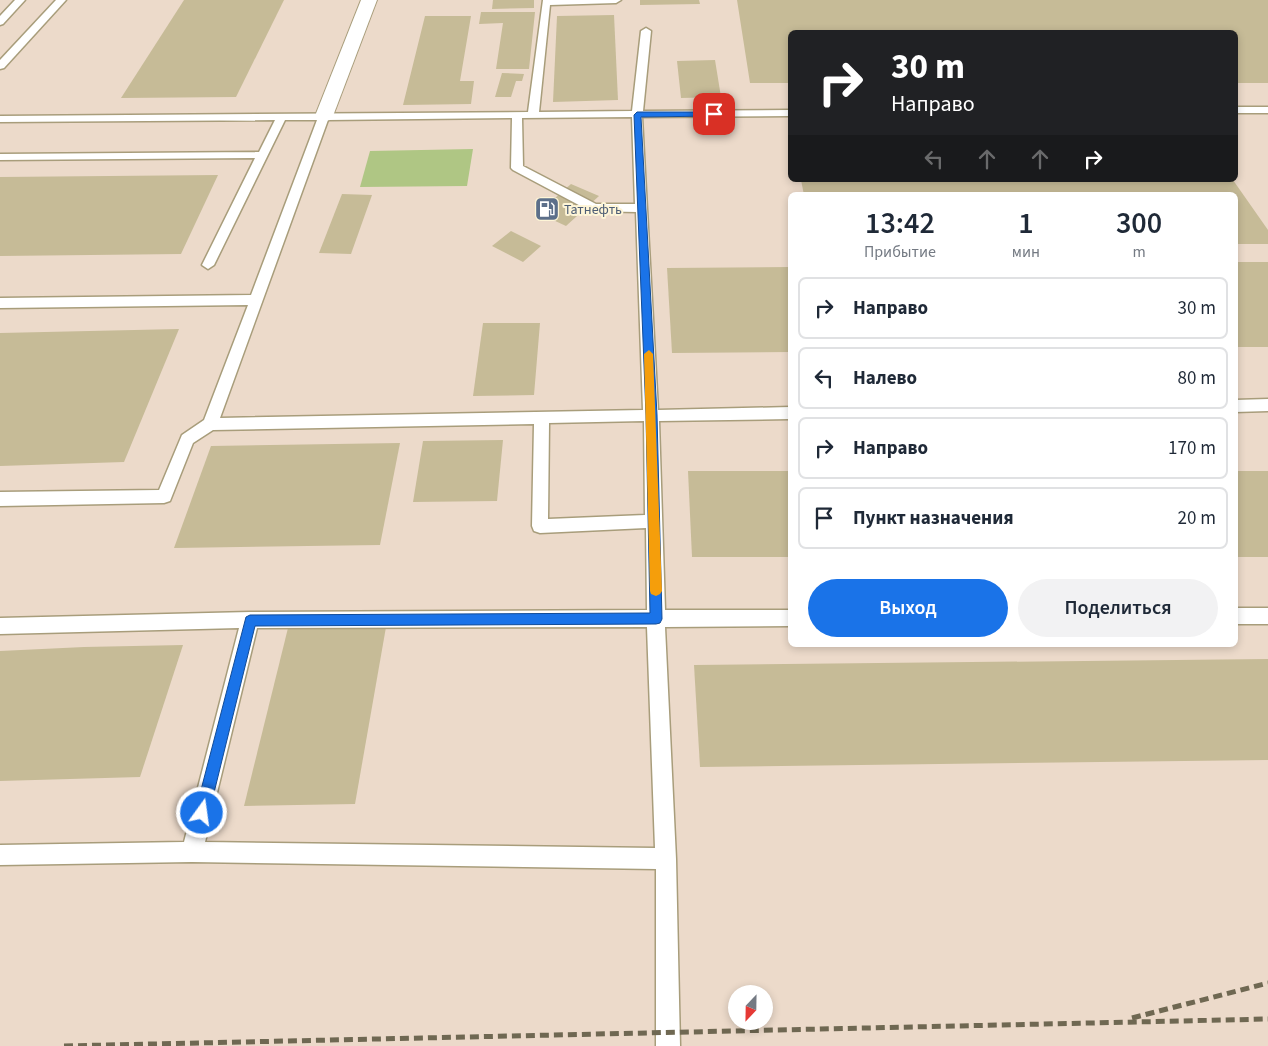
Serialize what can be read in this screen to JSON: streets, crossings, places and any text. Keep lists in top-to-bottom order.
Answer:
{
  "places": {
    "fuel station": ["Татнефть"]
  },
  "north": "bottom",
  "page": {
    "turn": ["30 m", "Направо"],
    "eta": [
      "13:42",
      "Прибытие",
      "1",
      "мин",
      "300",
      "m"
    ],
    "list": [
      {
        "name": "Направо",
        "value": "30 m"
      },
      {
        "name": "Налево",
        "value": "80 m"
      },
      {
        "name": "Направо",
        "value": "170 m"
      },
      {
        "name": "Пункт назначения",
        "value": "20 m"
      }
    ],
    "buttons": ["Выход", "Поделиться"]
  }
}
